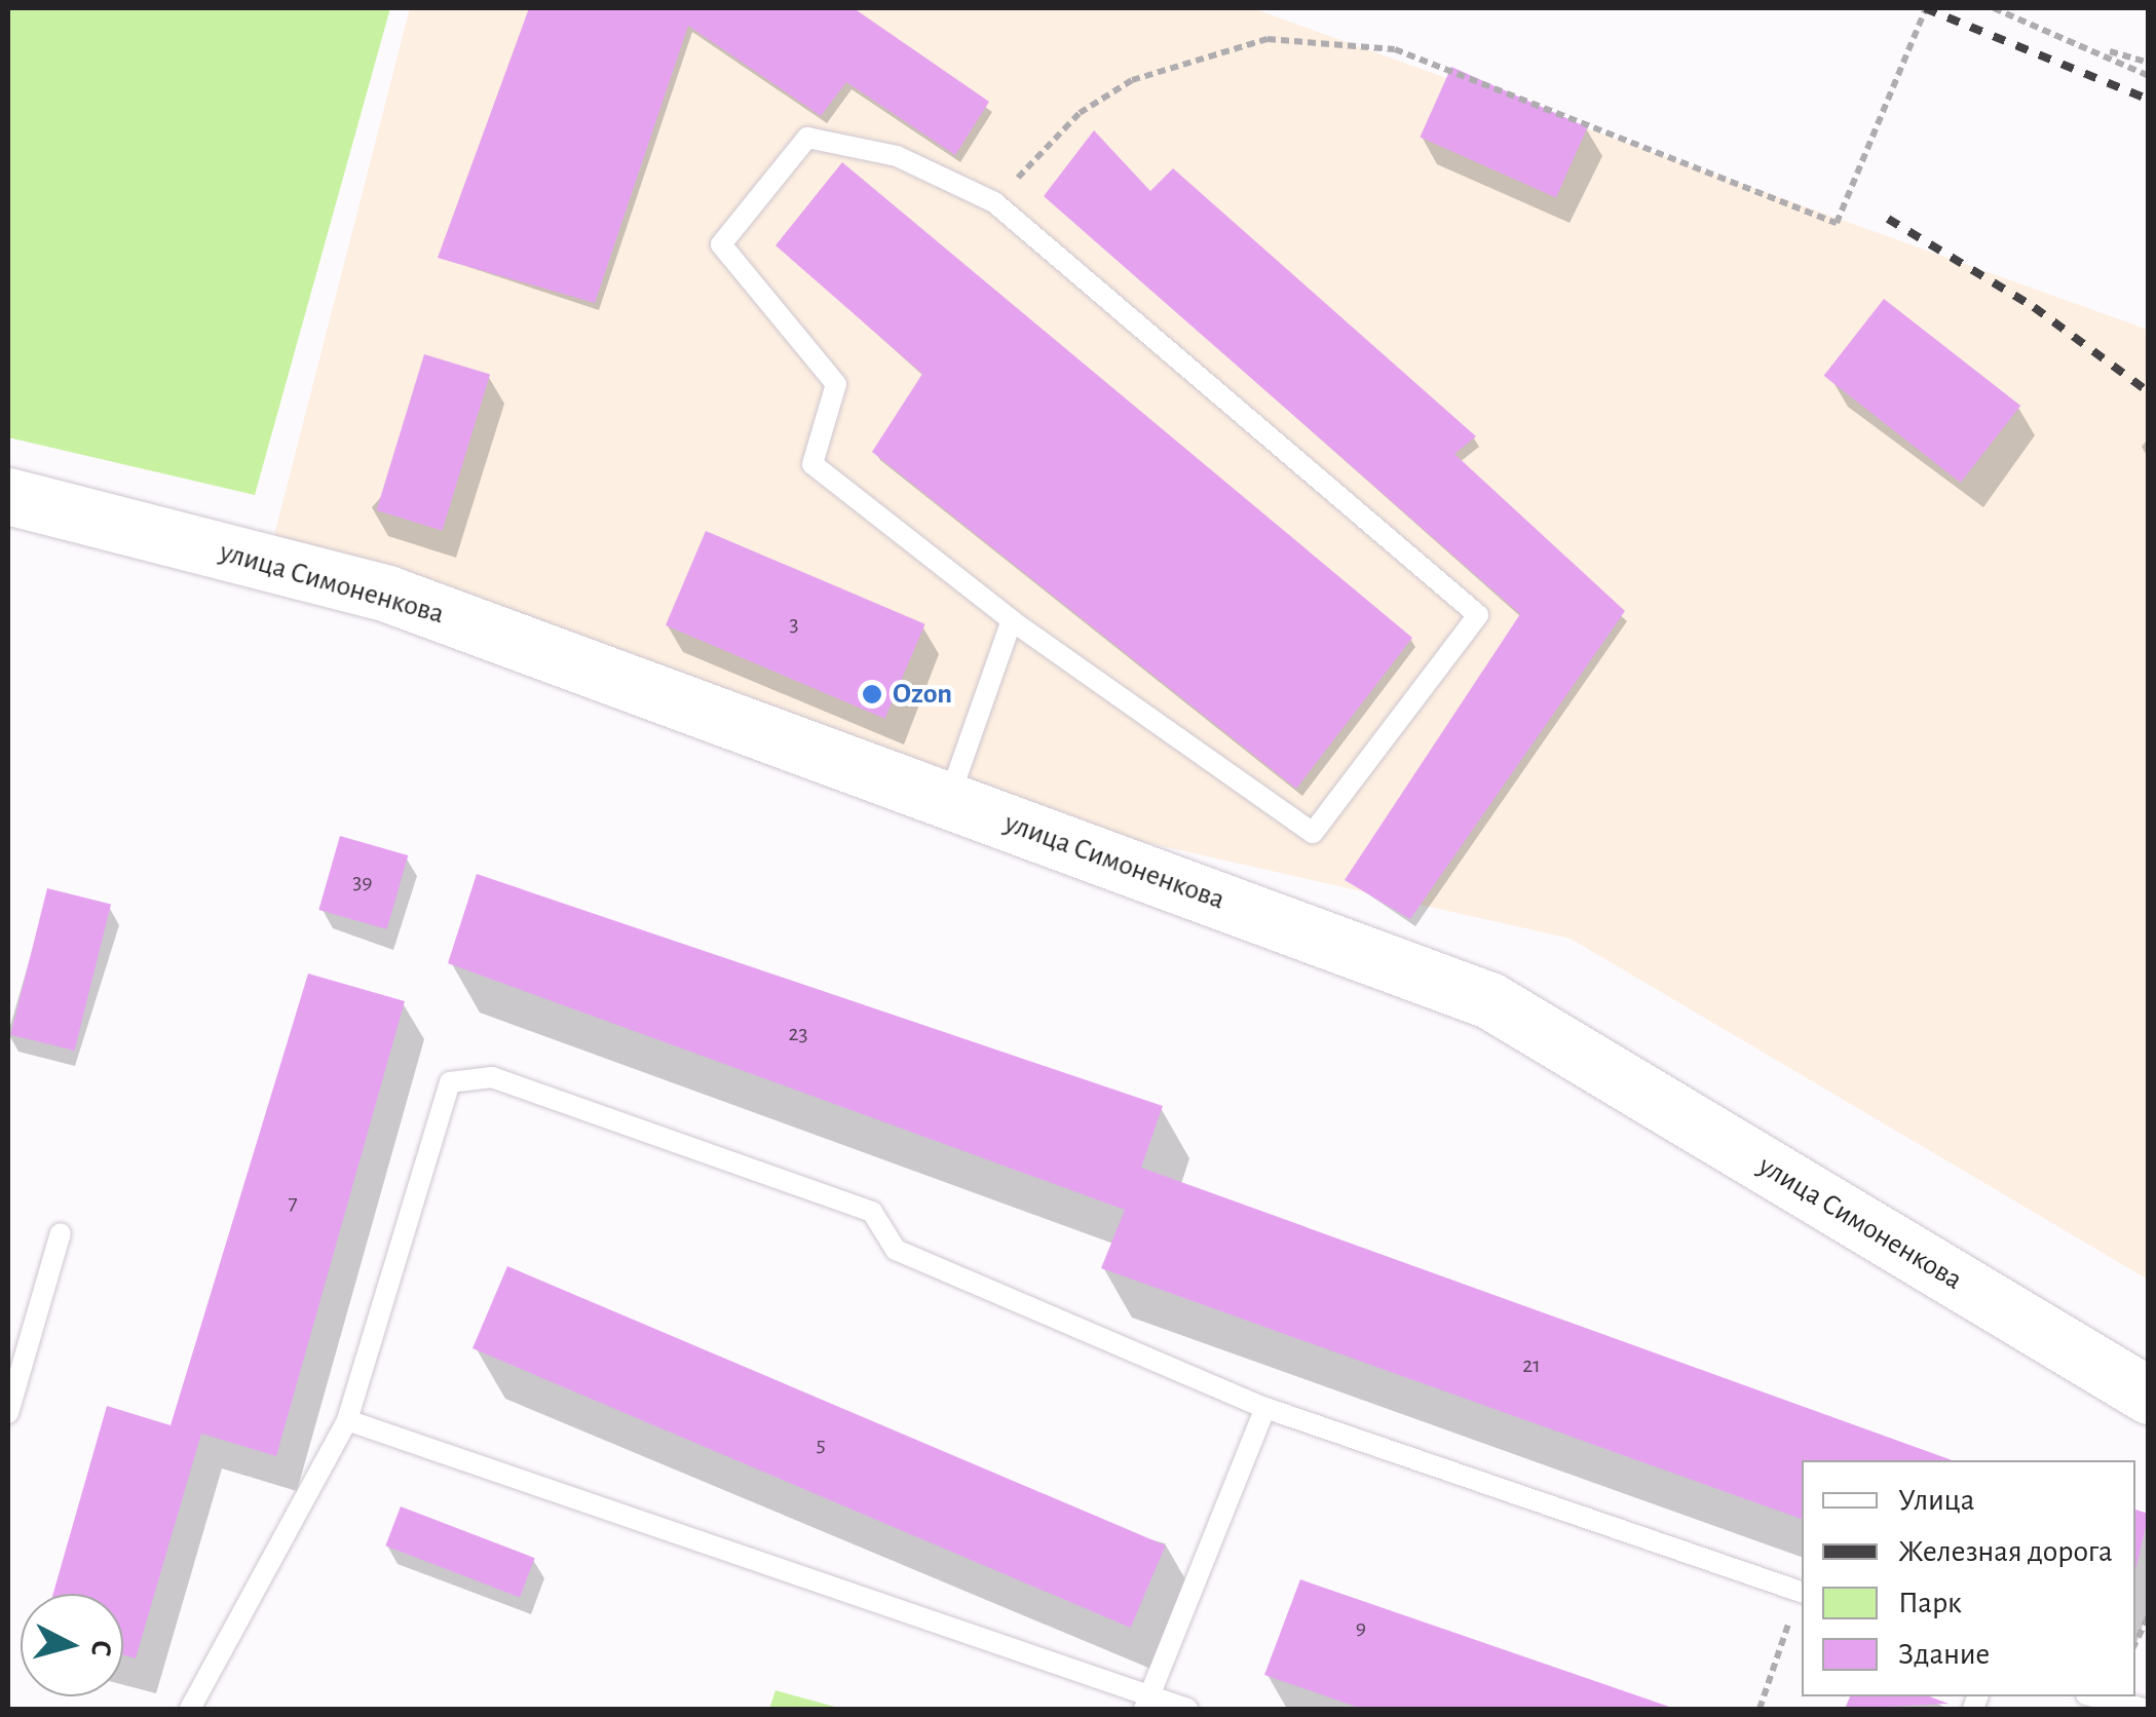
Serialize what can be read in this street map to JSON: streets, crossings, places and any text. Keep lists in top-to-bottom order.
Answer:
{
  "streets": {
    "street": ["улица Симоненкова"]
  },
  "places": ["Ozon"],
  "house_numbers": [
    "3",
    "39",
    "23",
    "7",
    "21",
    "5",
    "9"
  ],
  "legend": [
    "Улица",
    "Железная дорога",
    "Парк",
    "Здание"
  ],
  "north": "right"
}
